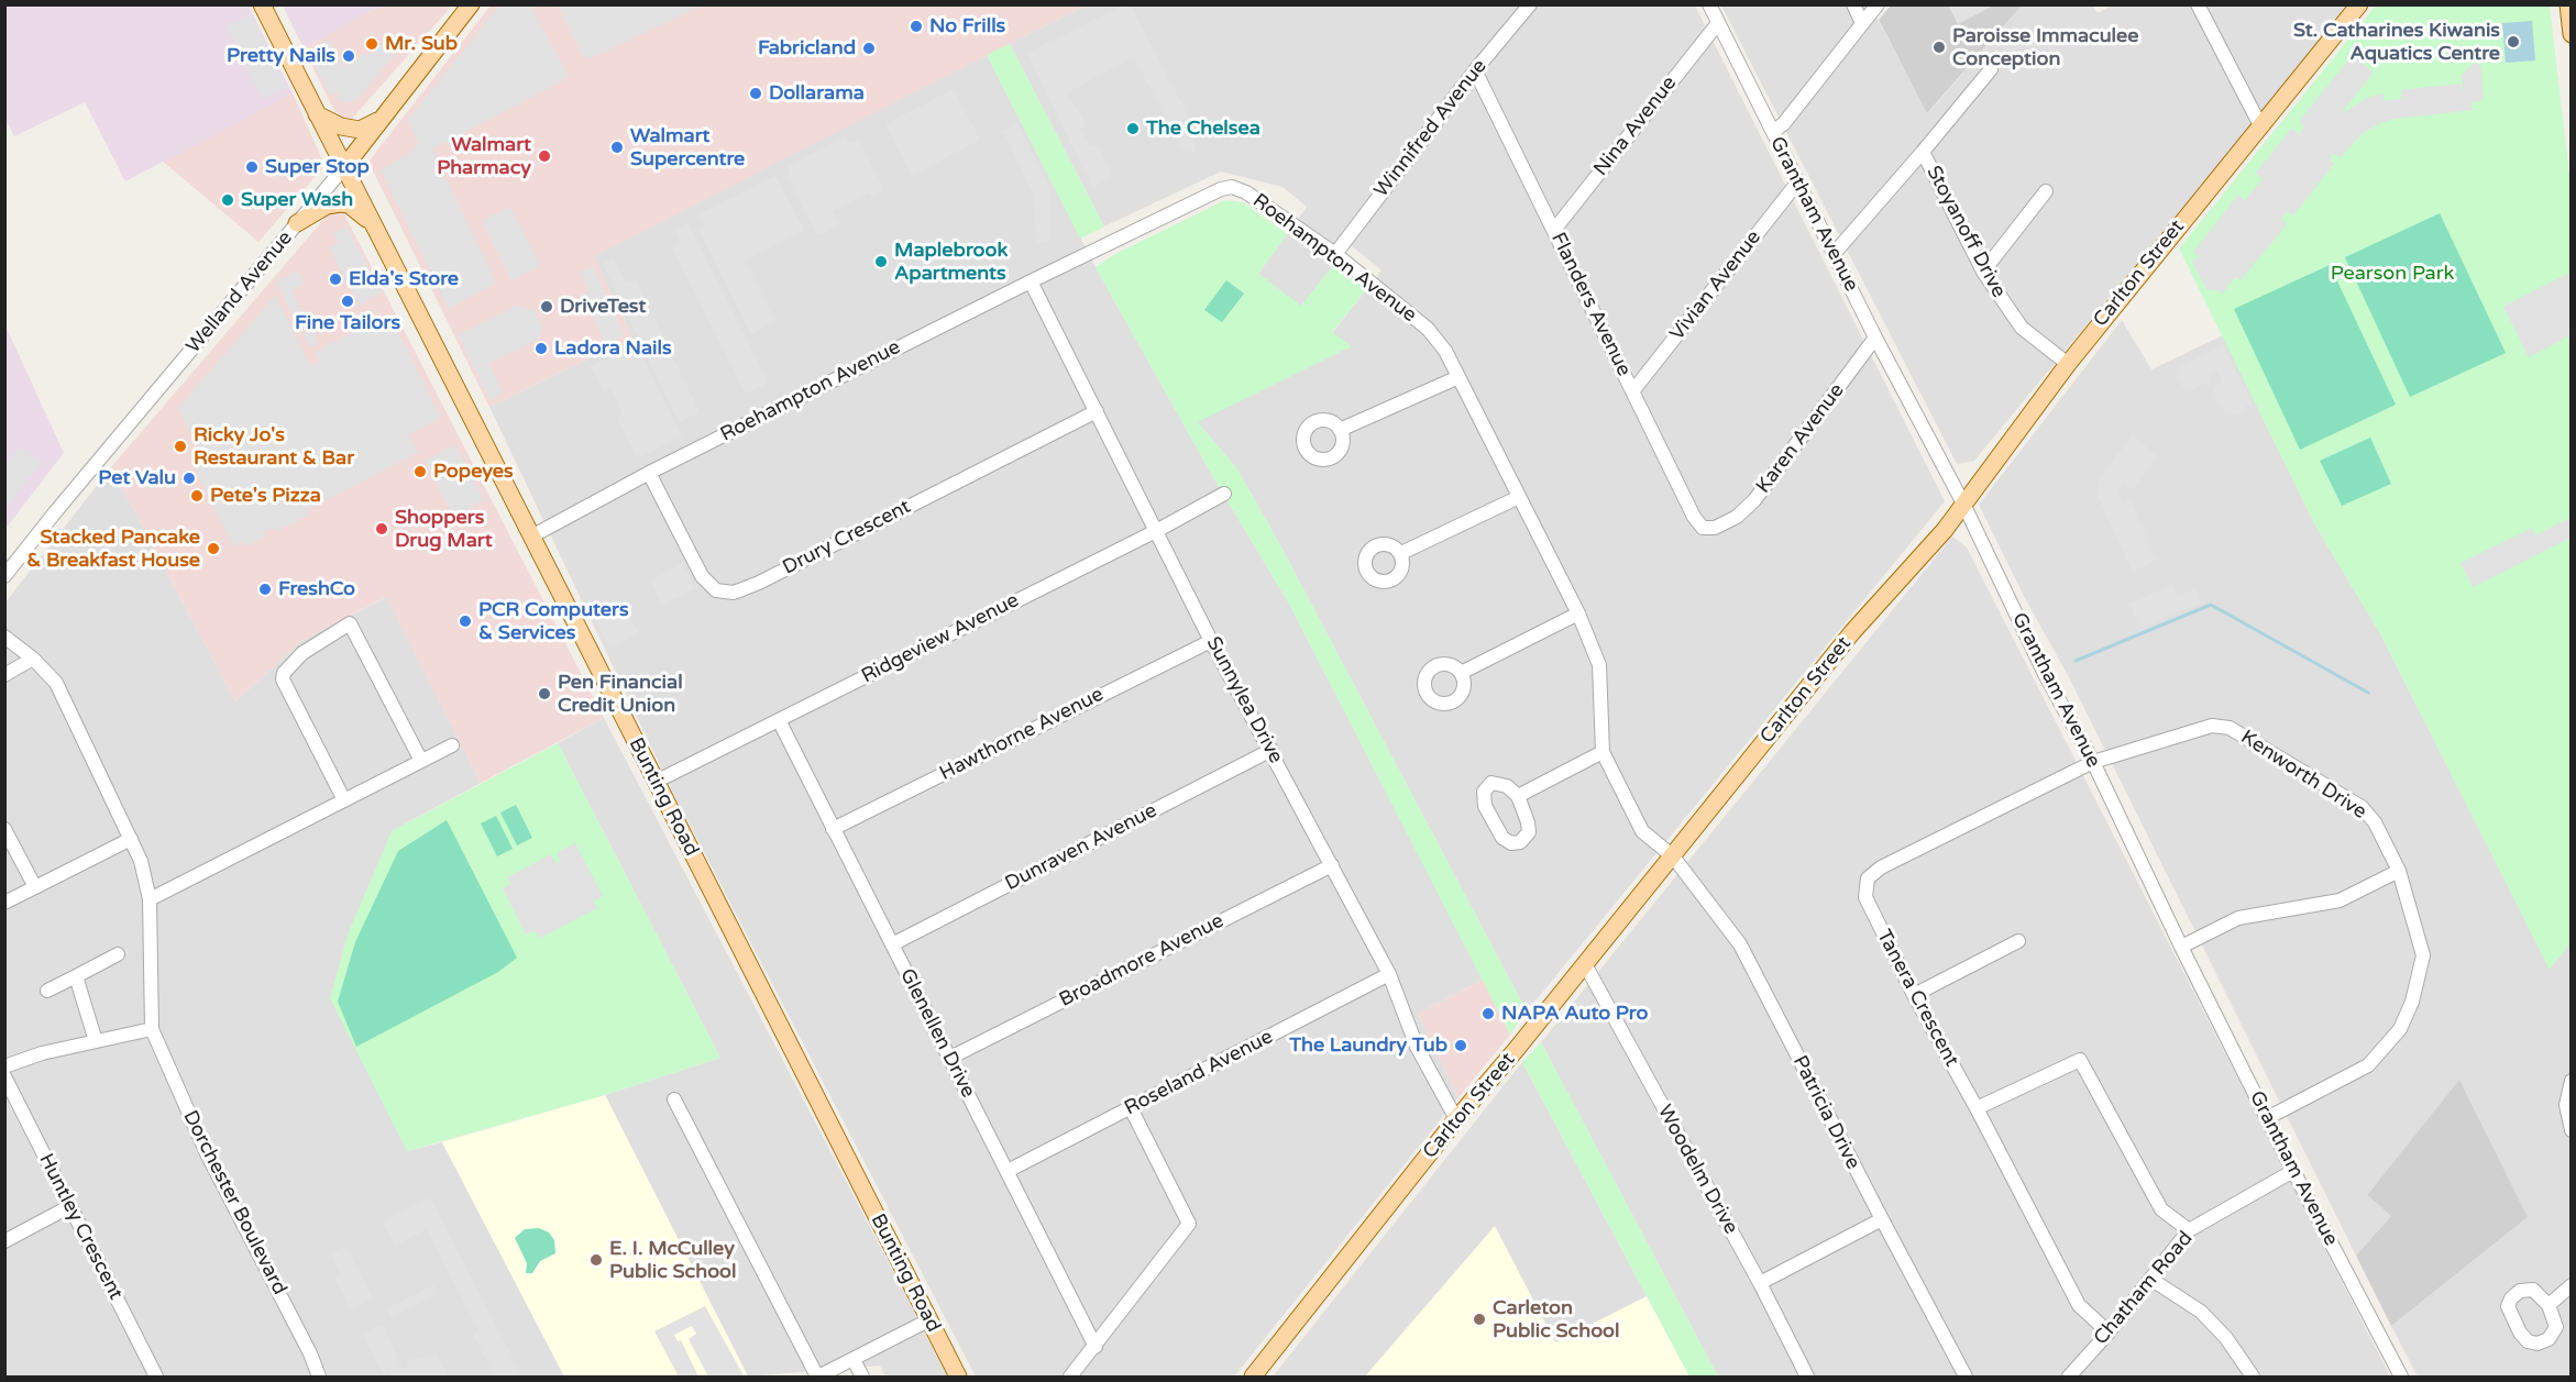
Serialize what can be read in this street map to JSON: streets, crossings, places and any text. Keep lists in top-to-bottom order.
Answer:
{
  "streets": {
    "main road": ["Carlton Street", "Welland Avenue", "Bunting Road"],
    "street": [
      "Nina Avenue",
      "Winnifred Avenue",
      "Grantham Avenue",
      "Stoyanoff Drive",
      "Roehampton Avenue",
      "Vivian Avenue",
      "Flanders Avenue",
      "Karen Avenue",
      "Drury Crescent",
      "Ridgeview Avenue",
      "Sunnylea Drive",
      "Hawthorne Avenue",
      "Kenworth Drive",
      "Dunraven Avenue",
      "Broadmore Avenue",
      "Tanera Crescent",
      "Glenellen Drive",
      "Roseland Avenue",
      "Patricia Drive",
      "Woodelm Drive",
      "Dorchester Boulevard",
      "Huntley Crescent",
      "Chatham Road"
    ]
  },
  "crossings": [
    ["Nina Avenue", "Grantham Avenue"],
    ["Nina Avenue", "Flanders Avenue"],
    ["Winnifred Avenue", "Roehampton Avenue"],
    ["Winnifred Avenue", "Flanders Avenue"],
    ["Grantham Avenue", "Carlton Street"],
    ["Grantham Avenue", "Vivian Avenue"],
    ["Grantham Avenue", "Karen Avenue"],
    ["Grantham Avenue", "Kenworth Drive"],
    ["Grantham Avenue", "Tanera Crescent"],
    ["Grantham Avenue", "Chatham Road"],
    ["Stoyanoff Drive", "Carlton Street"],
    ["Roehampton Avenue", "Carlton Street"],
    ["Roehampton Avenue", "Drury Crescent"],
    ["Roehampton Avenue", "Sunnylea Drive"],
    ["Roehampton Avenue", "Bunting Road"],
    ["Roehampton Avenue", "Patricia Drive"],
    ["Carlton Street", "Sunnylea Drive"],
    ["Carlton Street", "Patricia Drive"],
    ["Carlton Street", "Woodelm Drive"],
    ["Vivian Avenue", "Flanders Avenue"],
    ["Welland Avenue", "Bunting Road"],
    ["Flanders Avenue", "Karen Avenue"],
    ["Drury Crescent", "Sunnylea Drive"],
    ["Ridgeview Avenue", "Sunnylea Drive"],
    ["Ridgeview Avenue", "Bunting Road"],
    ["Ridgeview Avenue", "Glenellen Drive"],
    ["Sunnylea Drive", "Hawthorne Avenue"],
    ["Sunnylea Drive", "Dunraven Avenue"],
    ["Sunnylea Drive", "Broadmore Avenue"],
    ["Sunnylea Drive", "Roseland Avenue"],
    ["Hawthorne Avenue", "Glenellen Drive"],
    ["Kenworth Drive", "Tanera Crescent"],
    ["Dunraven Avenue", "Glenellen Drive"],
    ["Broadmore Avenue", "Glenellen Drive"],
    ["Tanera Crescent", "Chatham Road"],
    ["Glenellen Drive", "Roseland Avenue"]
  ],
  "parks": ["Pearson Park"],
  "places": [
    "No Frills",
    "St. Catharines Kiwanis Aquatics Centre",
    "Mr. Sub",
    "Paroisse Immaculee Conception",
    "Fabricland",
    "Pretty Nails",
    "Dollarama",
    "The Chelsea",
    "Walmart Supercentre",
    "Walmart Pharmacy",
    "Super Stop",
    "Super Wash",
    "Maplebrook Apartments",
    "Elda's Store",
    "Fine Tailors",
    "DriveTest",
    "Ladora Nails",
    "Ricky Jo's Restaurant & Bar",
    "Popeyes",
    "Pet Valu",
    "Pete's Pizza",
    "Shoppers Drug Mart",
    "Stacked Pancake & Breakfast House",
    "FreshCo",
    "PCR Computers & Services",
    "Pen Financial Credit Union",
    "NAPA Auto Pro",
    "The Laundry Tub",
    "E. I. McCulley Public School",
    "Carleton Public School"
  ]
}
